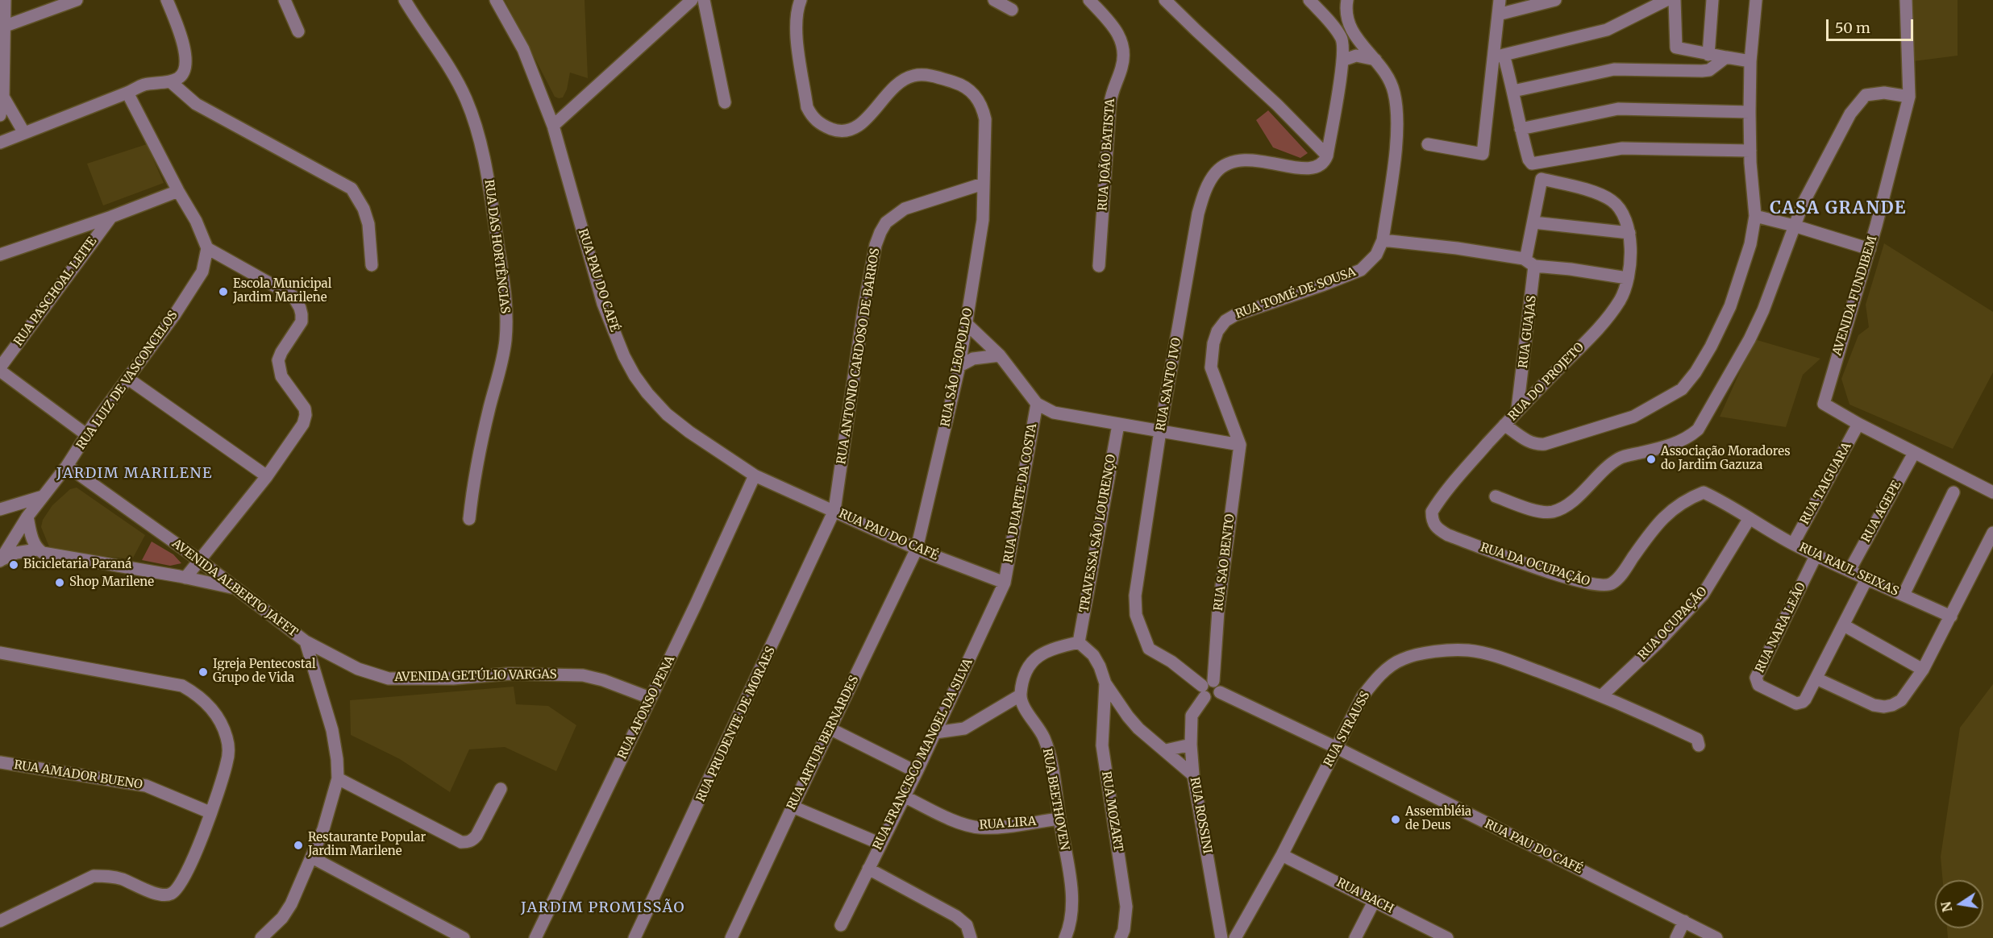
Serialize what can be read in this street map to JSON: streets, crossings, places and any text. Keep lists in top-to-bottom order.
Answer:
{
  "streets": {
    "street": [
      "RUA JOÃO BATISTA",
      "RUA DAS HORTÊNCIAS",
      "RUA PAU DO CAFÉ",
      "RUA PASCHOAL LEITE",
      "RUA TOMÉ DE SOUSA",
      "AVENIDA FUNDIBEM",
      "RUA GUAJAS",
      "RUA ANTONIO CARDOSO DE BARROS",
      "RUA SÃO LEOPOLDO",
      "RUA LUIZ DE VASCONCELOS",
      "RUA DO PROJETO",
      "RUA SANTO IVO",
      "RUA TAIGUARA",
      "RUA DUARTE DA COSTA",
      "RUA AGEPE",
      "TRAVESSA SÃO LOURENÇO",
      "RUA SAO BENTO",
      "RUA DA OCUPAÇÃO",
      "RUA RAUL SEIXAS",
      "AVENIDA ALBERTO JAFET",
      "RUA OCUPAÇÃO",
      "RUA NARA LEÃO",
      "AVENIDA GETÚLIO VARGAS",
      "RUA AFONSO PENA",
      "RUA PRUDENTE DE MORAES",
      "RUA STRAUSS",
      "RUA ARTUR BERNARDES",
      "RUA FRANCISCO MANOEL DA SILVA",
      "RUA AMADOR BUENO",
      "RUA BEETHOVEN",
      "RUA MOZART",
      "RUA ROSSINI",
      "RUA LIRA",
      "RUA BACH"
    ]
  },
  "crossings": [
    ["RUA PAU DO CAFÉ", "RUA ANTONIO CARDOSO DE BARROS"],
    ["RUA PAU DO CAFÉ", "RUA SÃO LEOPOLDO"],
    ["RUA PAU DO CAFÉ", "RUA SANTO IVO"],
    ["RUA PAU DO CAFÉ", "RUA DUARTE DA COSTA"],
    ["RUA PAU DO CAFÉ", "RUA SAO BENTO"],
    ["RUA PAU DO CAFÉ", "RUA AFONSO PENA"],
    ["RUA PAU DO CAFÉ", "RUA PRUDENTE DE MORAES"],
    ["RUA PAU DO CAFÉ", "RUA STRAUSS"],
    ["RUA PAU DO CAFÉ", "RUA ARTUR BERNARDES"],
    ["RUA PAU DO CAFÉ", "RUA FRANCISCO MANOEL DA SILVA"],
    ["RUA PAU DO CAFÉ", "RUA ROSSINI"],
    ["RUA TOMÉ DE SOUSA", "RUA SAO BENTO"],
    ["AVENIDA FUNDIBEM", "RUA TAIGUARA"],
    ["AVENIDA FUNDIBEM", "RUA AGEPE"],
    ["RUA GUAJAS", "RUA DO PROJETO"],
    ["RUA ANTONIO CARDOSO DE BARROS", "RUA SÃO LEOPOLDO"],
    ["RUA ANTONIO CARDOSO DE BARROS", "RUA PRUDENTE DE MORAES"],
    ["RUA SÃO LEOPOLDO", "RUA ARTUR BERNARDES"],
    ["RUA LUIZ DE VASCONCELOS", "AVENIDA ALBERTO JAFET"],
    ["RUA DO PROJETO", "RUA DA OCUPAÇÃO"],
    ["RUA SANTO IVO", "RUA SAO BENTO"],
    ["RUA SANTO IVO", "RUA ROSSINI"],
    ["RUA TAIGUARA", "RUA RAUL SEIXAS"],
    ["RUA DUARTE DA COSTA", "RUA FRANCISCO MANOEL DA SILVA"],
    ["RUA AGEPE", "RUA RAUL SEIXAS"],
    ["RUA SAO BENTO", "RUA ROSSINI"],
    ["RUA DA OCUPAÇÃO", "RUA RAUL SEIXAS"],
    ["RUA DA OCUPAÇÃO", "RUA OCUPAÇÃO"],
    ["RUA RAUL SEIXAS", "RUA OCUPAÇÃO"],
    ["RUA RAUL SEIXAS", "RUA NARA LEÃO"],
    ["AVENIDA ALBERTO JAFET", "AVENIDA GETÚLIO VARGAS"],
    ["RUA OCUPAÇÃO", "RUA STRAUSS"],
    ["AVENIDA GETÚLIO VARGAS", "RUA AFONSO PENA"],
    ["RUA STRAUSS", "RUA BACH"],
    ["RUA FRANCISCO MANOEL DA SILVA", "RUA LIRA"],
    ["RUA BEETHOVEN", "RUA LIRA"]
  ],
  "districts": ["CASA GRANDE", "JARDIM MARILENE", "JARDIM PROMISSÃO"],
  "places": [
    "Escola Municipal Jardim Marilene",
    "Associação Moradores do Jardim Gazuza",
    "Bicicletaria Paraná",
    "Shop Marilene",
    "Igreja Pentecostal Grupo de Vida",
    "Assembléia de Deus",
    "Restaurante Popular Jardim Marilene"
  ],
  "scale_bar": "50 m",
  "north": "left"
}
